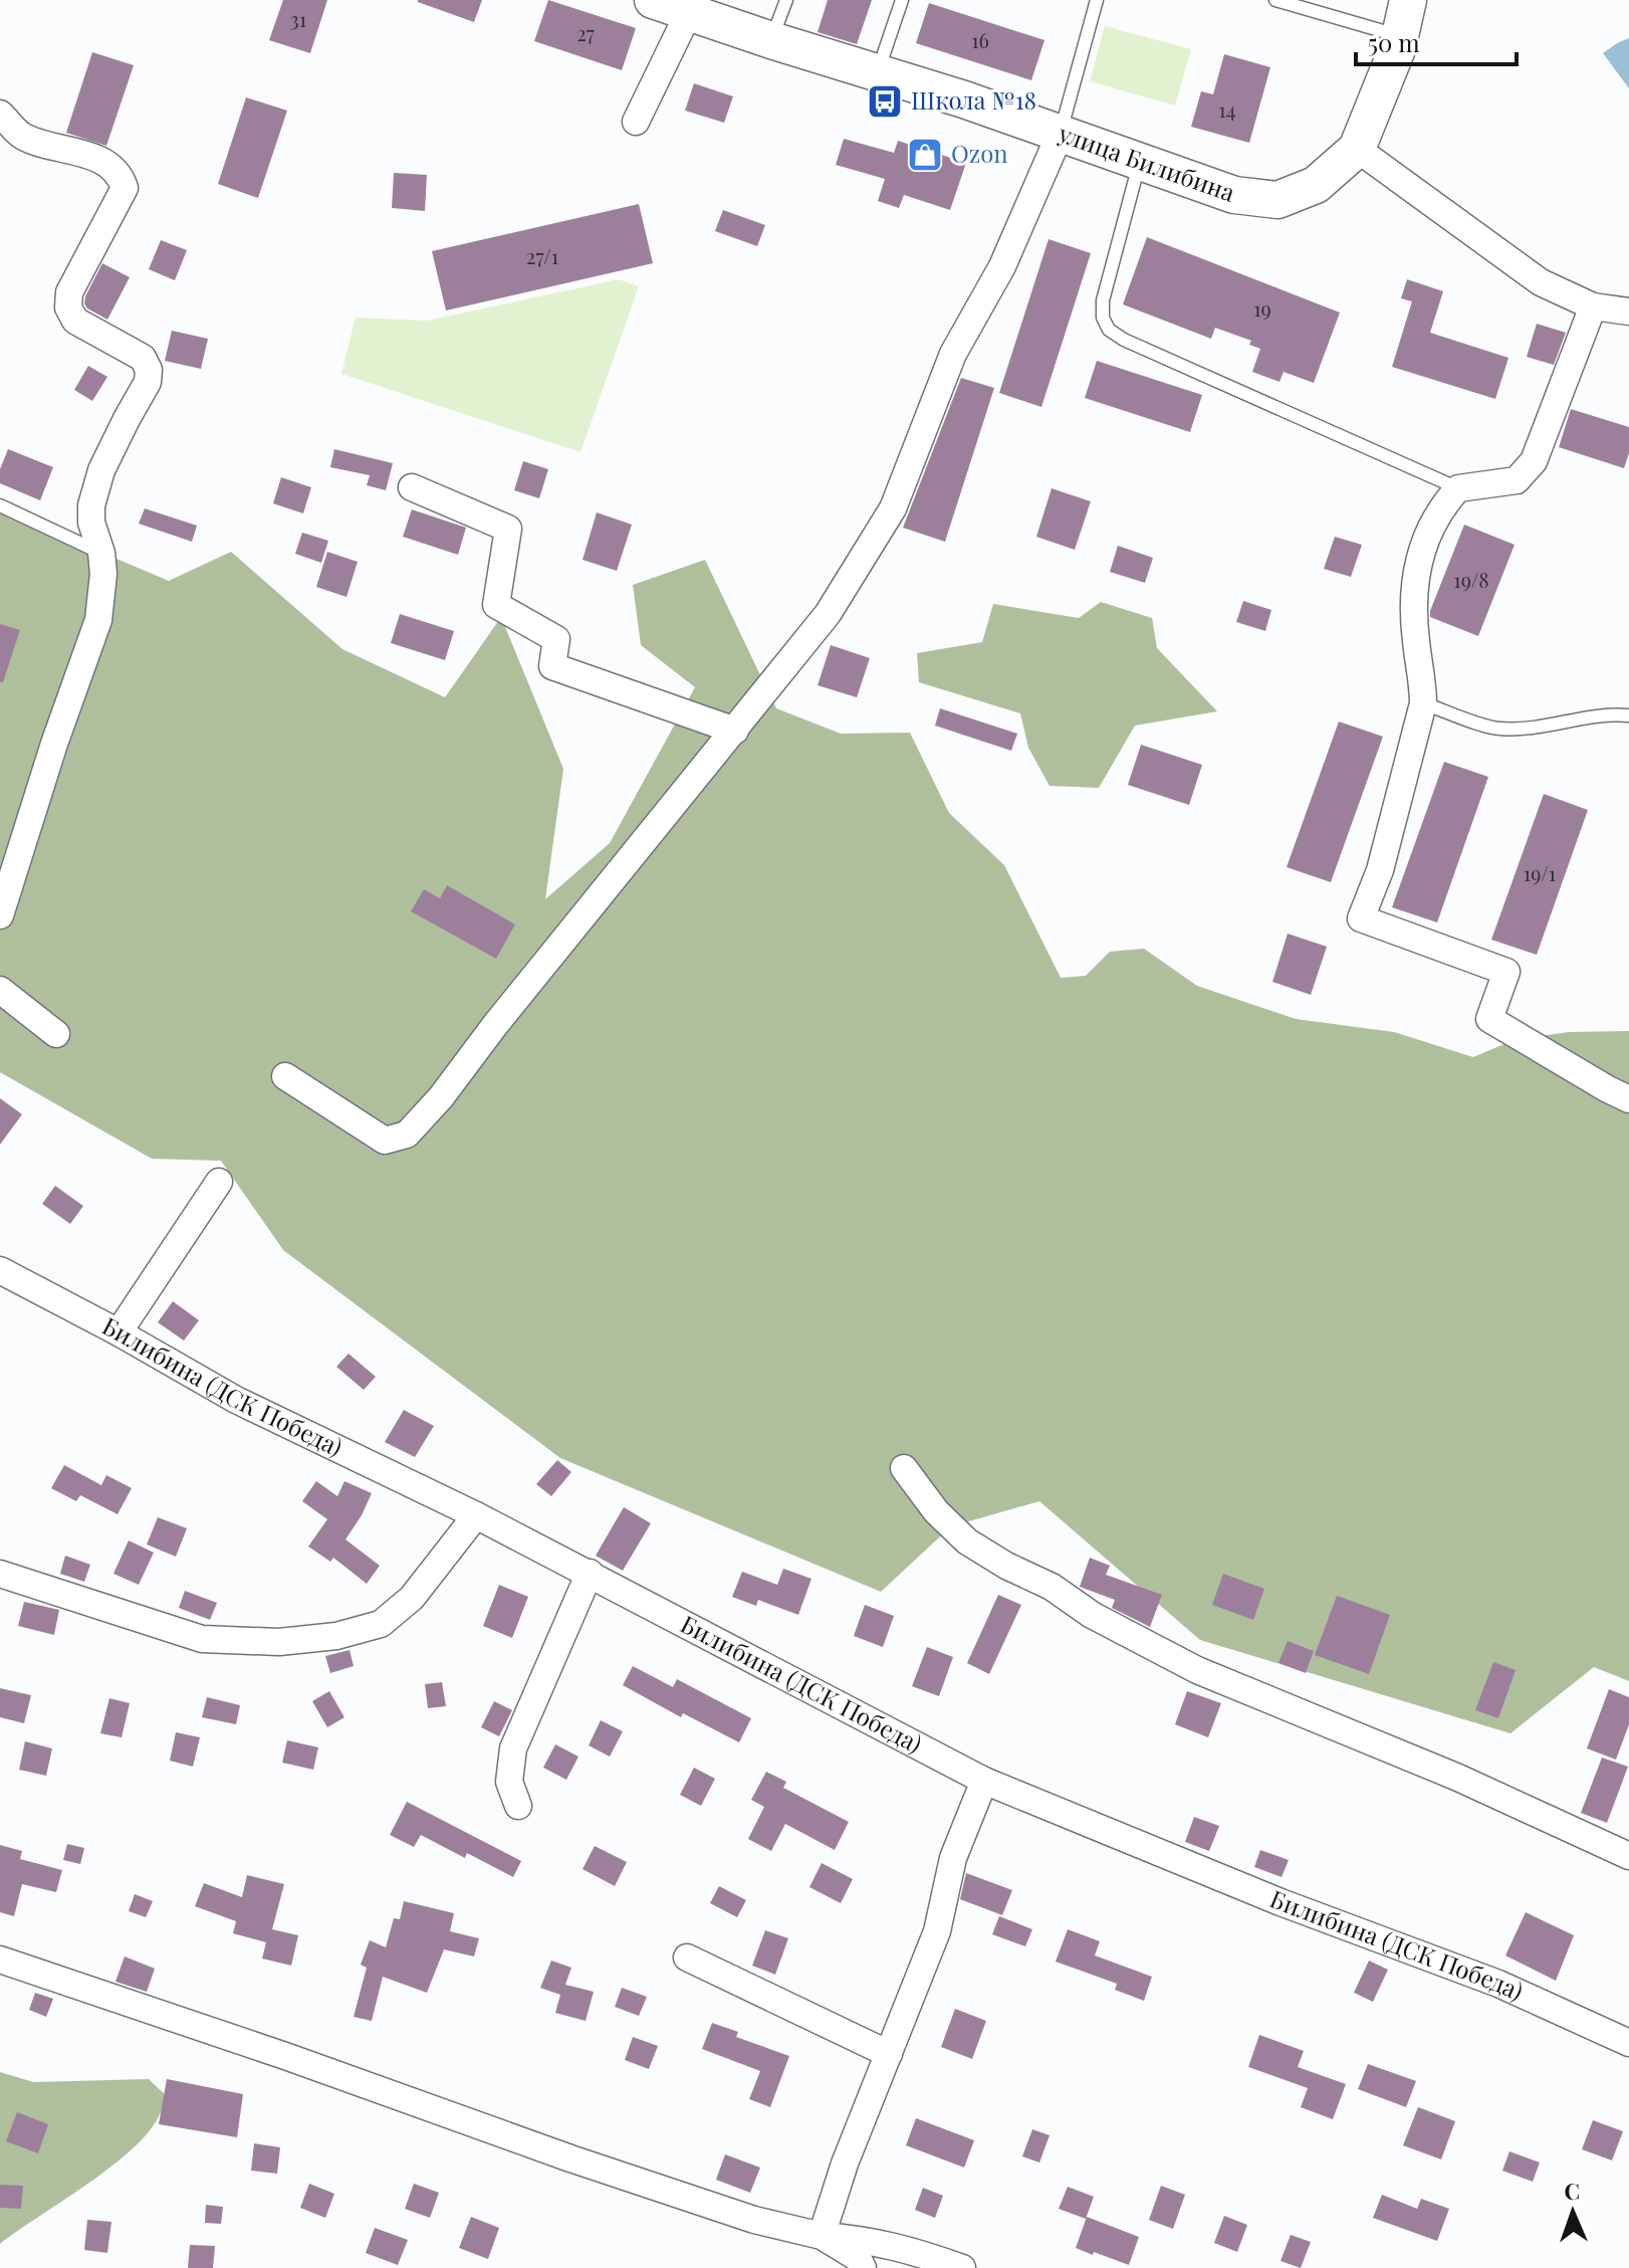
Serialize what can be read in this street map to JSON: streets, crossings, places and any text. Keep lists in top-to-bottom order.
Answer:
{
  "streets": {
    "main road": ["улица Билибина"],
    "street": ["Билибина (ДСК Победа)"]
  },
  "places": {
    "bus stop": ["Школа №18"],
    "shop": ["Ozon"]
  },
  "house_numbers": [
    "31",
    "27",
    "16",
    "14",
    "27/1",
    "19",
    "19/8",
    "19/1"
  ],
  "scale_bar": "50 m",
  "north": "top"
}
